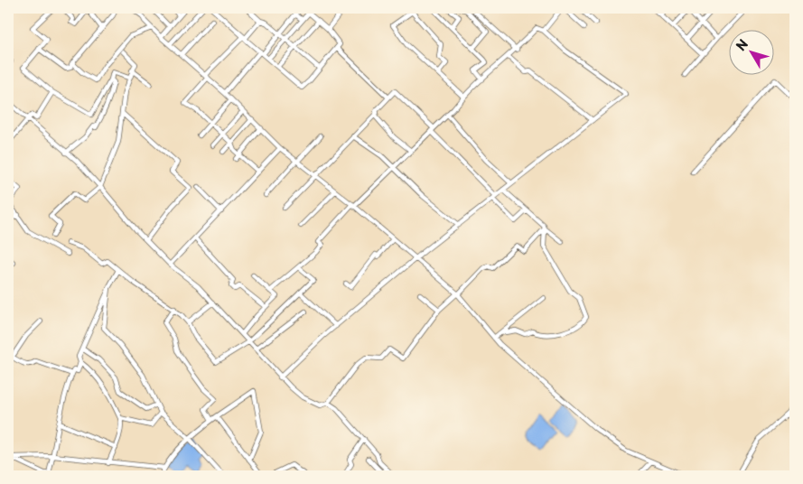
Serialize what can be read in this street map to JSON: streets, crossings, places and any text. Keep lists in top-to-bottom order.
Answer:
{
  "north": "top left"
}
